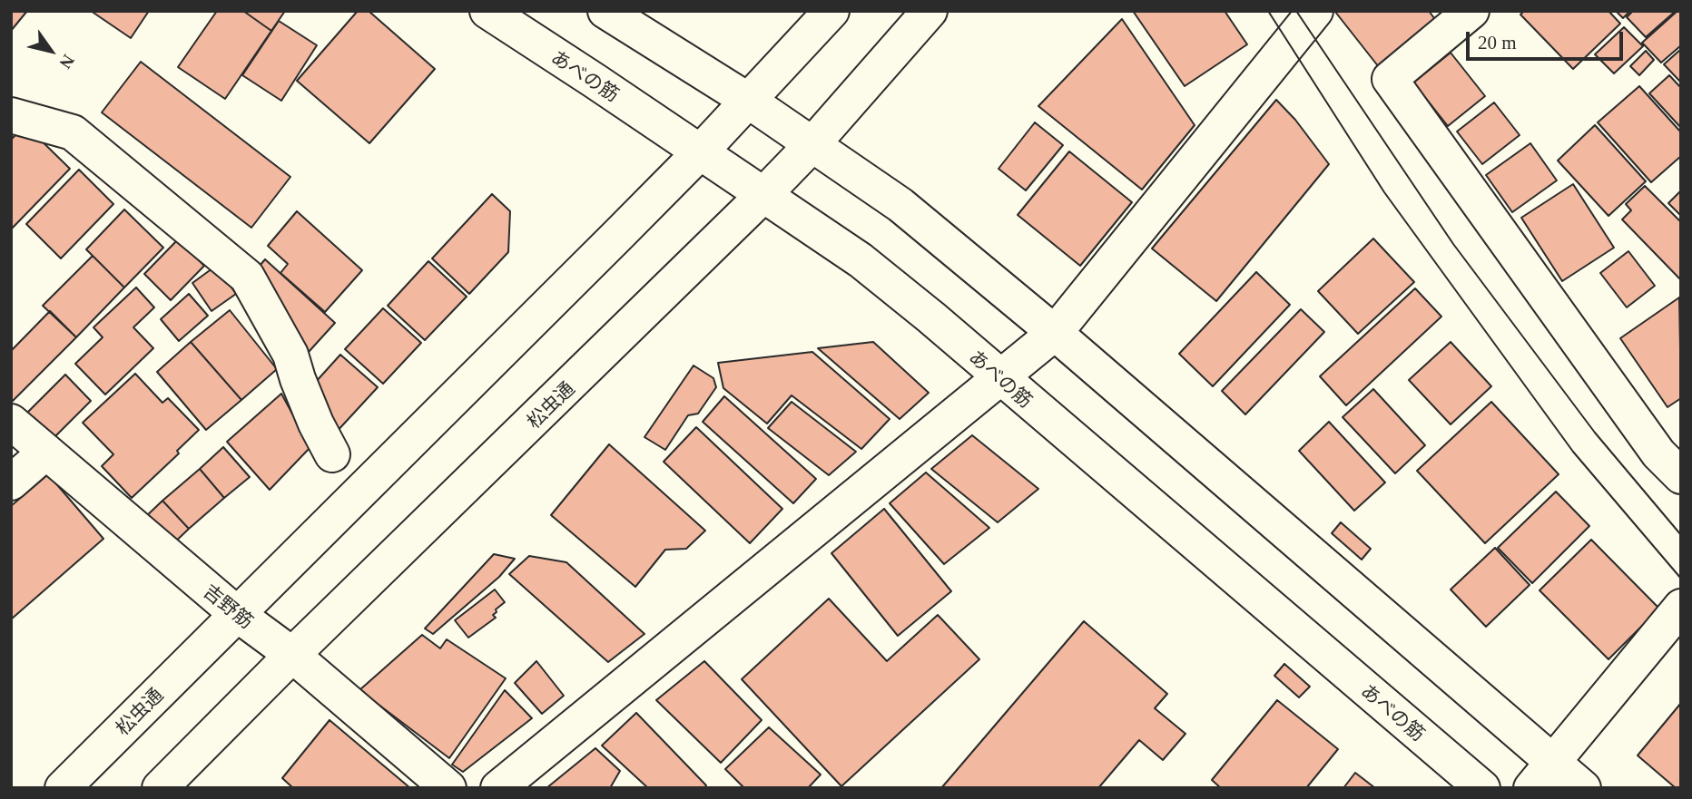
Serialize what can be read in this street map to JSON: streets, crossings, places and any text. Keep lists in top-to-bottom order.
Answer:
{
  "streets": {
    "street": ["あべの筋", "松虫通", "吉野筋"]
  },
  "crossings": [
    ["あべの筋", "松虫通"],
    ["松虫通", "吉野筋"]
  ],
  "scale_bar": "20 m",
  "north": "bottom right"
}
